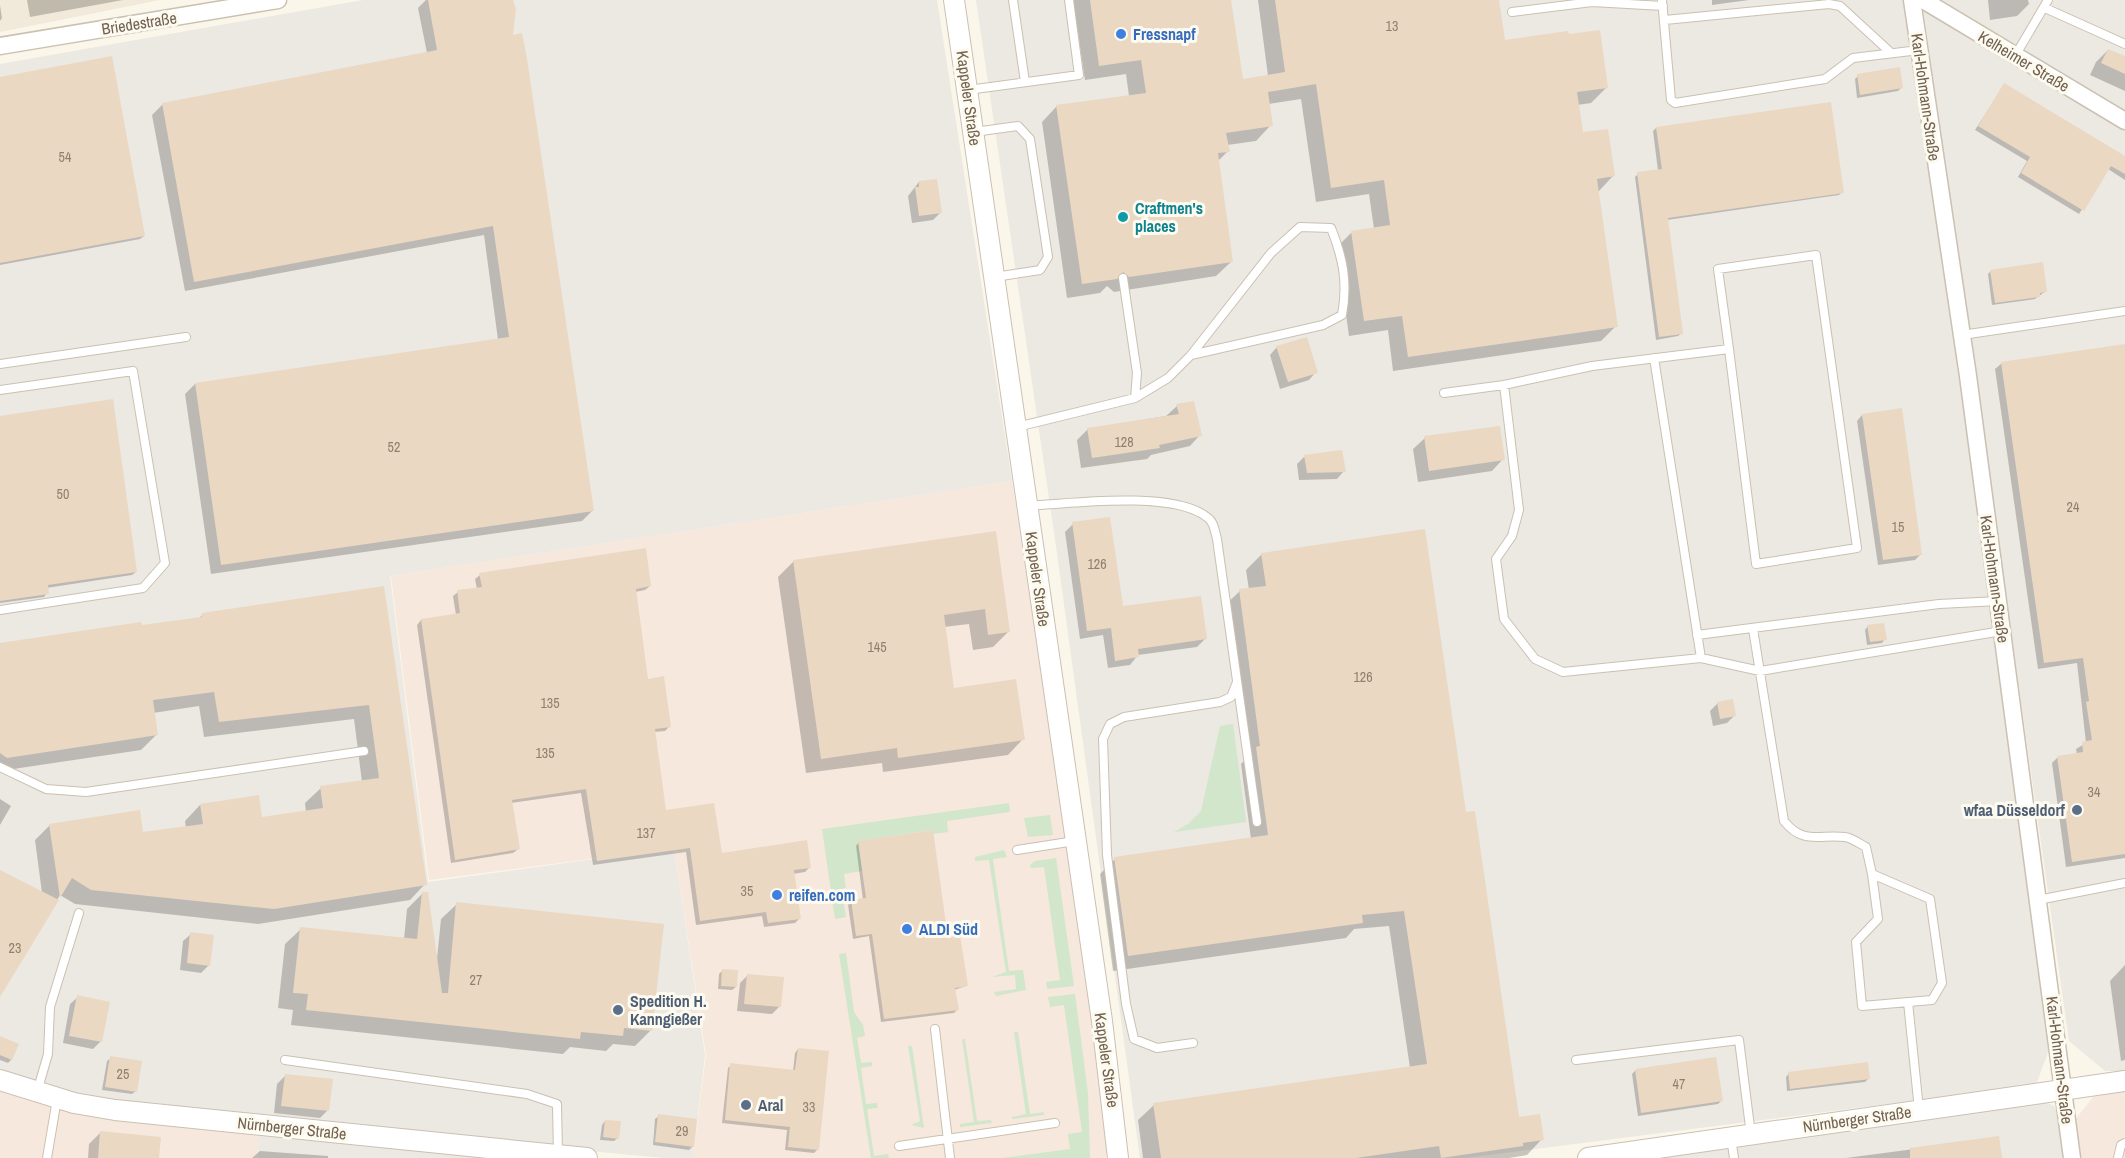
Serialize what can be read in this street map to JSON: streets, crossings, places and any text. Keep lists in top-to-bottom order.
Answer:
{
  "streets": {
    "street": [
      "Briedestraße",
      "Kelheimer Straße",
      "Karl-Hohmann-Straße",
      "Kappeler Straße",
      "Nürnberger Straße"
    ]
  },
  "crossings": [
    ["Karl-Hohmann-Straße", "Nürnberger Straße"]
  ],
  "places": [
    "Fressnapf",
    "Craftmen's places",
    "wfaa Düsseldorf",
    "reifen.com",
    "ALDI Süd",
    "Spedition H. Kanngießer",
    "Aral"
  ],
  "house_numbers": [
    "13",
    "54",
    "128",
    "52",
    "50",
    "24",
    "15",
    "126",
    "145",
    "126",
    "135",
    "135",
    "34",
    "137",
    "35",
    "23",
    "27",
    "25",
    "47",
    "33",
    "29"
  ]
}
